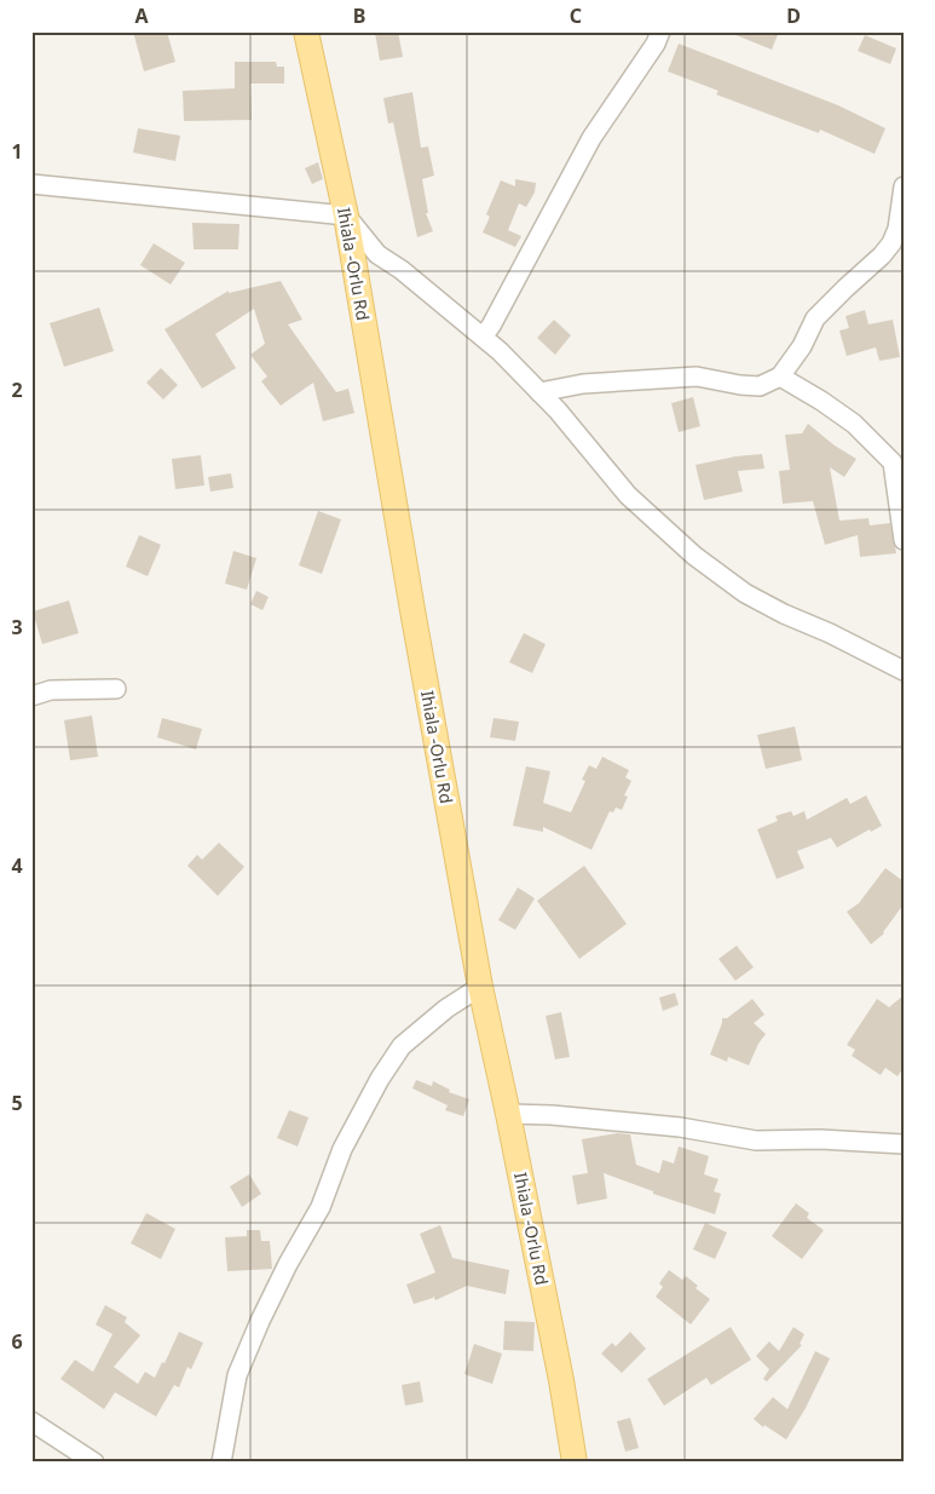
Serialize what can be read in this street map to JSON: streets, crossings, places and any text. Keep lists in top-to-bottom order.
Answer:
{
  "streets": {
    "main road": ["Ihiala -Orlu Rd"]
  },
  "grid": {
    "columns": [
      "A",
      "B",
      "C",
      "D"
    ],
    "rows": [
      "1",
      "2",
      "3",
      "4",
      "5",
      "6"
    ]
  }
}
